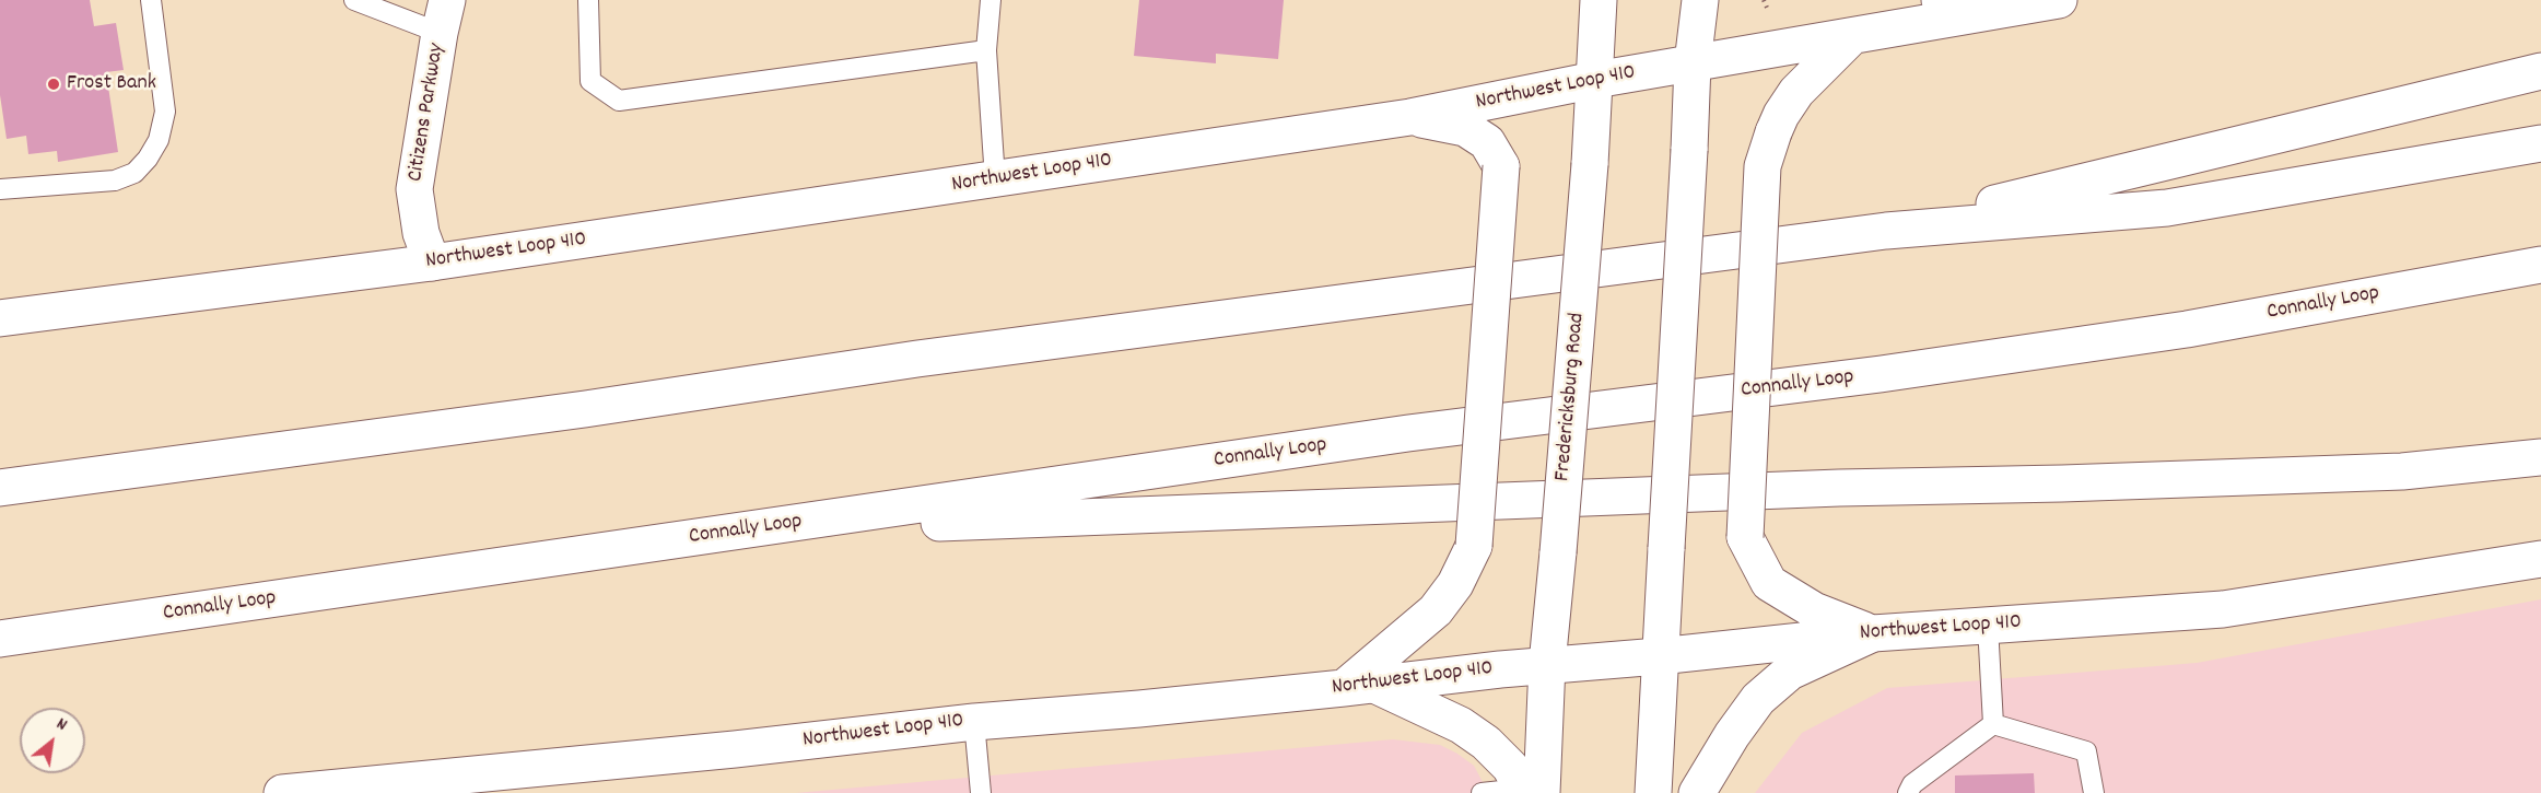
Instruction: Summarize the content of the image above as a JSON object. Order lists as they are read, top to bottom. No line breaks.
{"streets":{"main road":["Northwest Loop 410","Citizens Parkway","Connally Loop","Fredericksburg Road"]},"crossings":[["Northwest Loop 410","Citizens Parkway"],["Northwest Loop 410","Fredericksburg Road"]],"places":["Frost Bank"],"north":"top right"}
